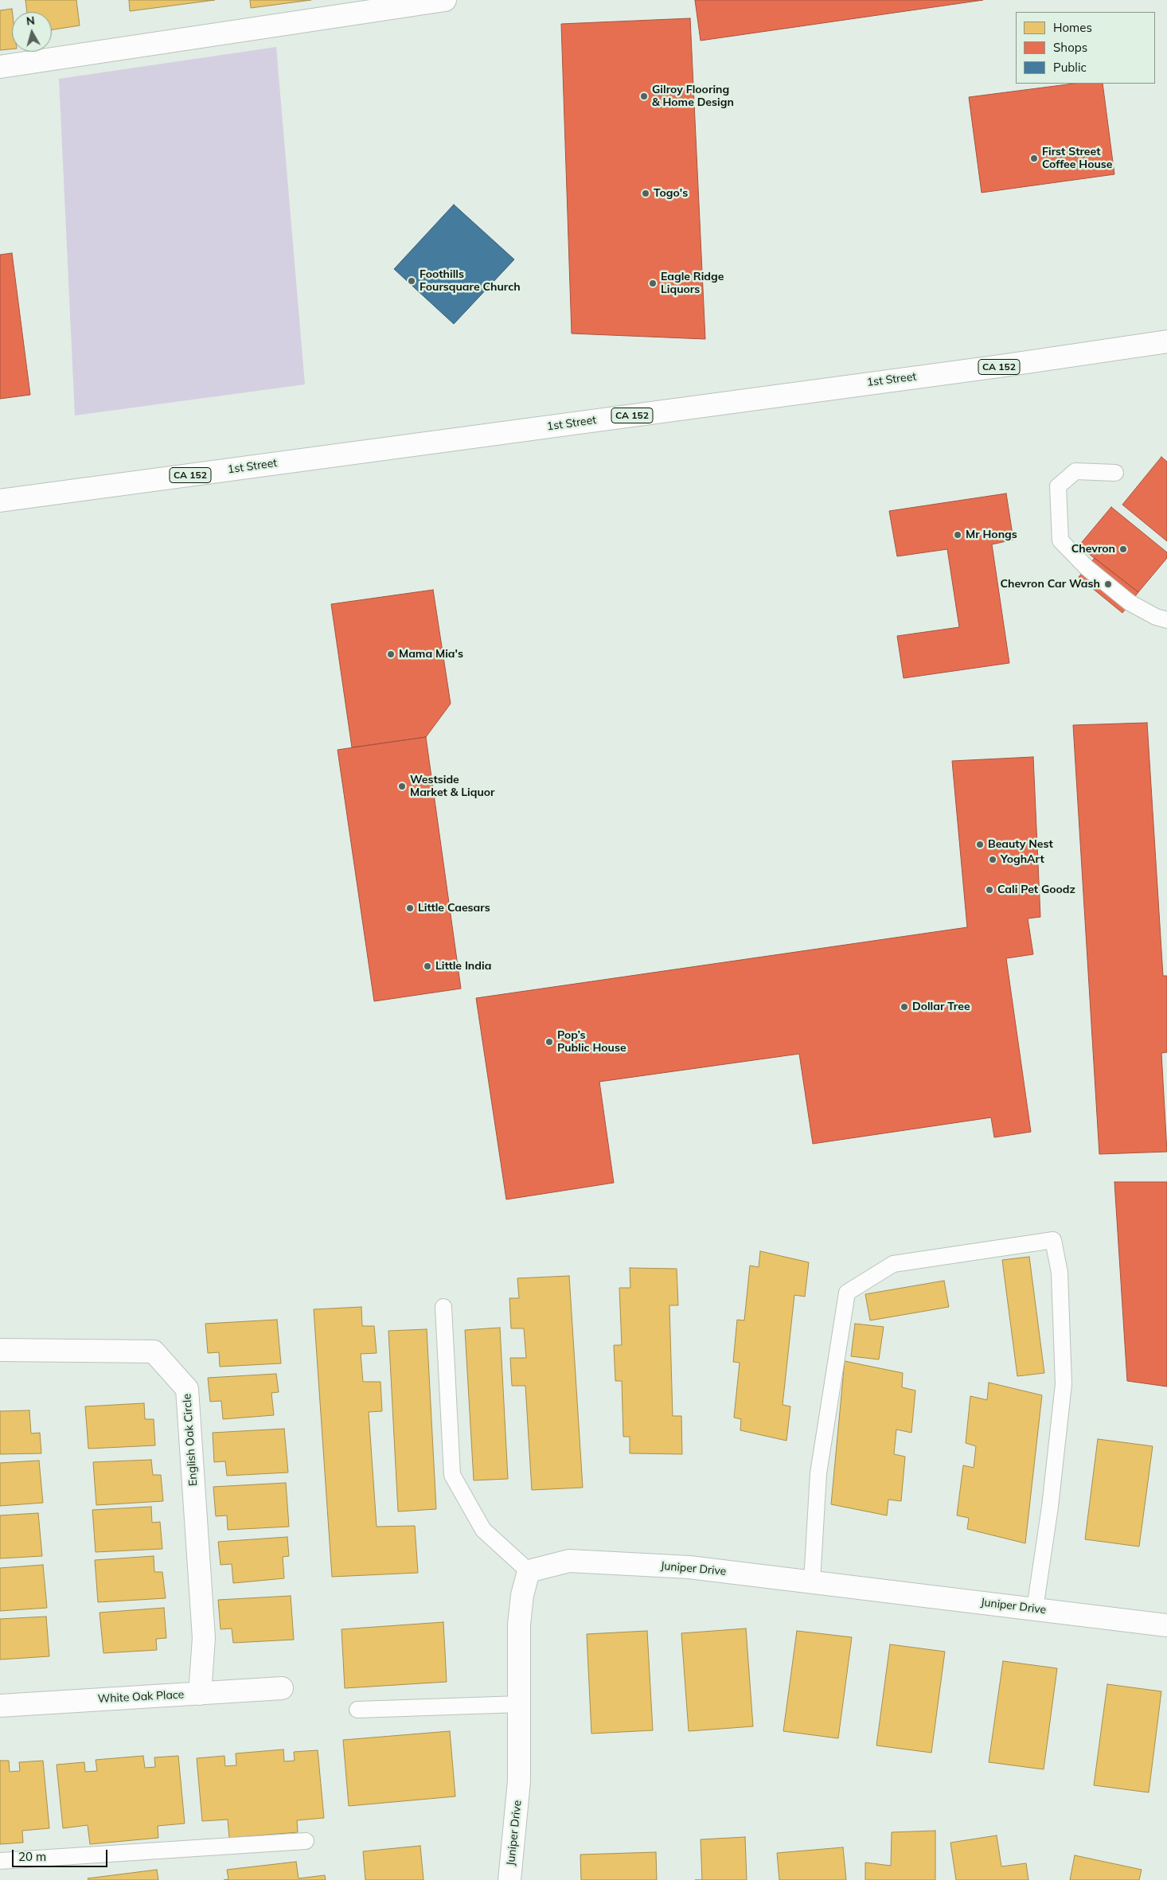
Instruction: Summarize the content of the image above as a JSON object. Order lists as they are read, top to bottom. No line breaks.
{"streets":{"street":["CA 152","1st Street","English Oak Circle","Juniper Drive","White Oak Place"]},"crossings":[["English Oak Circle","White Oak Place"]],"places":["Gilroy Flooring & Home Design","First Street Coffee House","Togo's","Foothills Foursquare Church","Eagle Ridge Liquors","Mr Hongs","Chevron","Chevron Car Wash","Mama Mia's","Westside Market & Liquor","Beauty Nest","YoghArt","Cali Pet Goodz","Little Caesars","Little India","Dollar Tree","Pop’s Public House"],"legend":["Homes","Shops","Public"],"scale_bar":"20 m","north":"top"}
